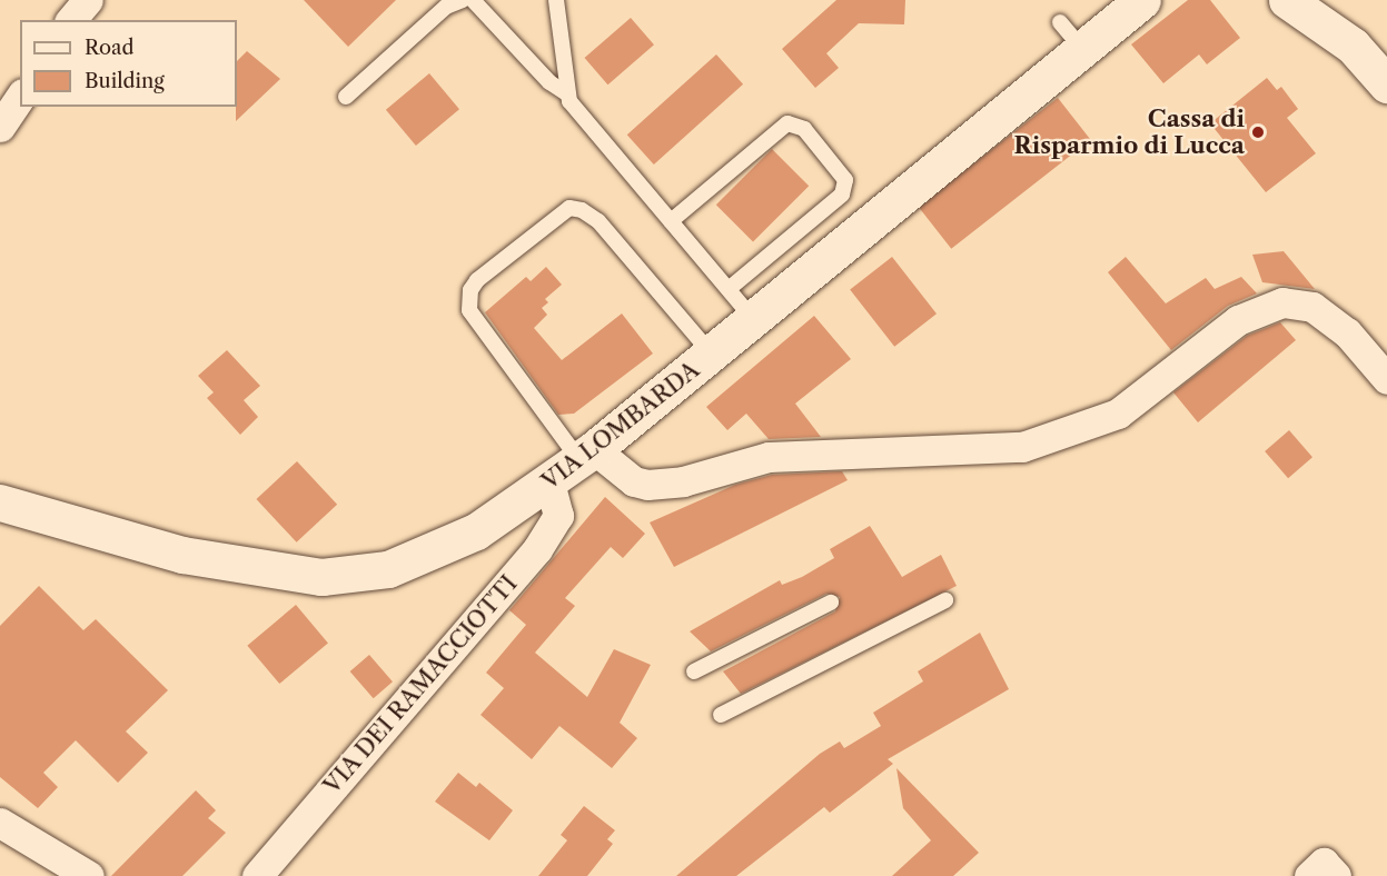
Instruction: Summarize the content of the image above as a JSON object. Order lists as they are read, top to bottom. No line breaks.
{"streets":{"street":["VIA LOMBARDA","VIA DEI RAMACCIOTTI"]},"crossings":[["VIA LOMBARDA","VIA DEI RAMACCIOTTI"]],"places":["Cassa di Risparmio di Lucca"],"legend":["Road","Building"]}
